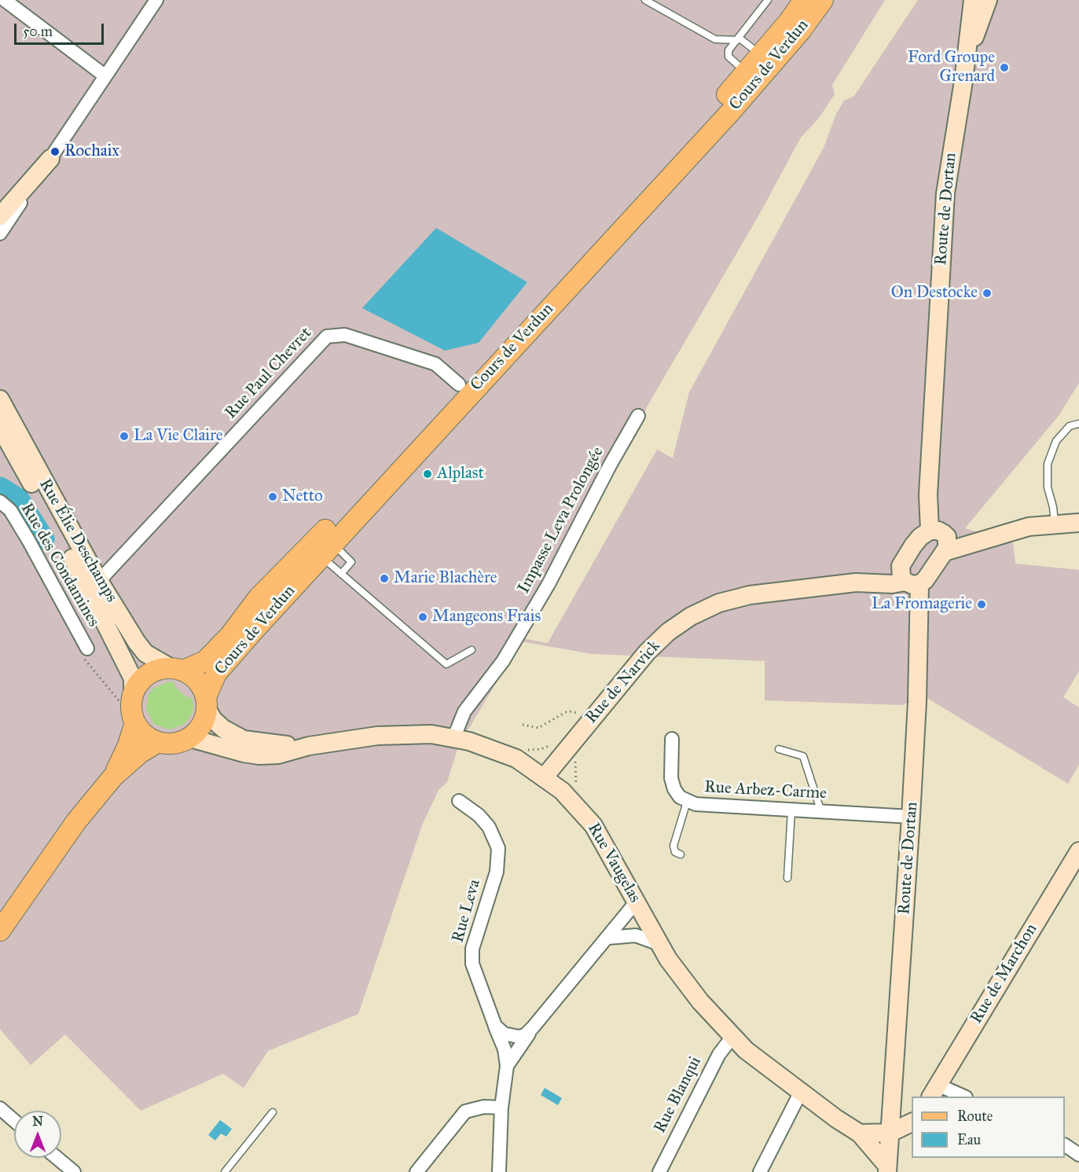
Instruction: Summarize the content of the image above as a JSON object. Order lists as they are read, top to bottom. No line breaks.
{"streets":{"main road":["Cours de Verdun","Route de Dortan","Rue Élie Deschamps","Rue de Narvick","Rue Vaugelas","Rue de Marchon"],"street":["Rue Paul Chevret","Impasse Leva Prolongée","Rue des Condamines","Rue Arbez-Carme","Rue Leva","Rue Blanqui"]},"crossings":[["Cours de Verdun","Rue Paul Chevret"],["Cours de Verdun","Rue Élie Deschamps"],["Cours de Verdun","Rue Vaugelas"],["Route de Dortan","Rue de Narvick"],["Route de Dortan","Rue Arbez-Carme"],["Route de Dortan","Rue Vaugelas"],["Rue Paul Chevret","Rue Élie Deschamps"],["Impasse Leva Prolongée","Rue Vaugelas"],["Rue Élie Deschamps","Rue Vaugelas"],["Rue de Narvick","Rue Vaugelas"],["Rue Vaugelas","Rue Blanqui"]],"places":["Ford Groupe Grenard","Rochaix","On Destocke","La Vie Claire","Alplast","Netto","Marie Blachère","La Fromagerie","Mangeons Frais"],"legend":["Route","Eau"],"scale_bar":"50 m","north":"top"}
